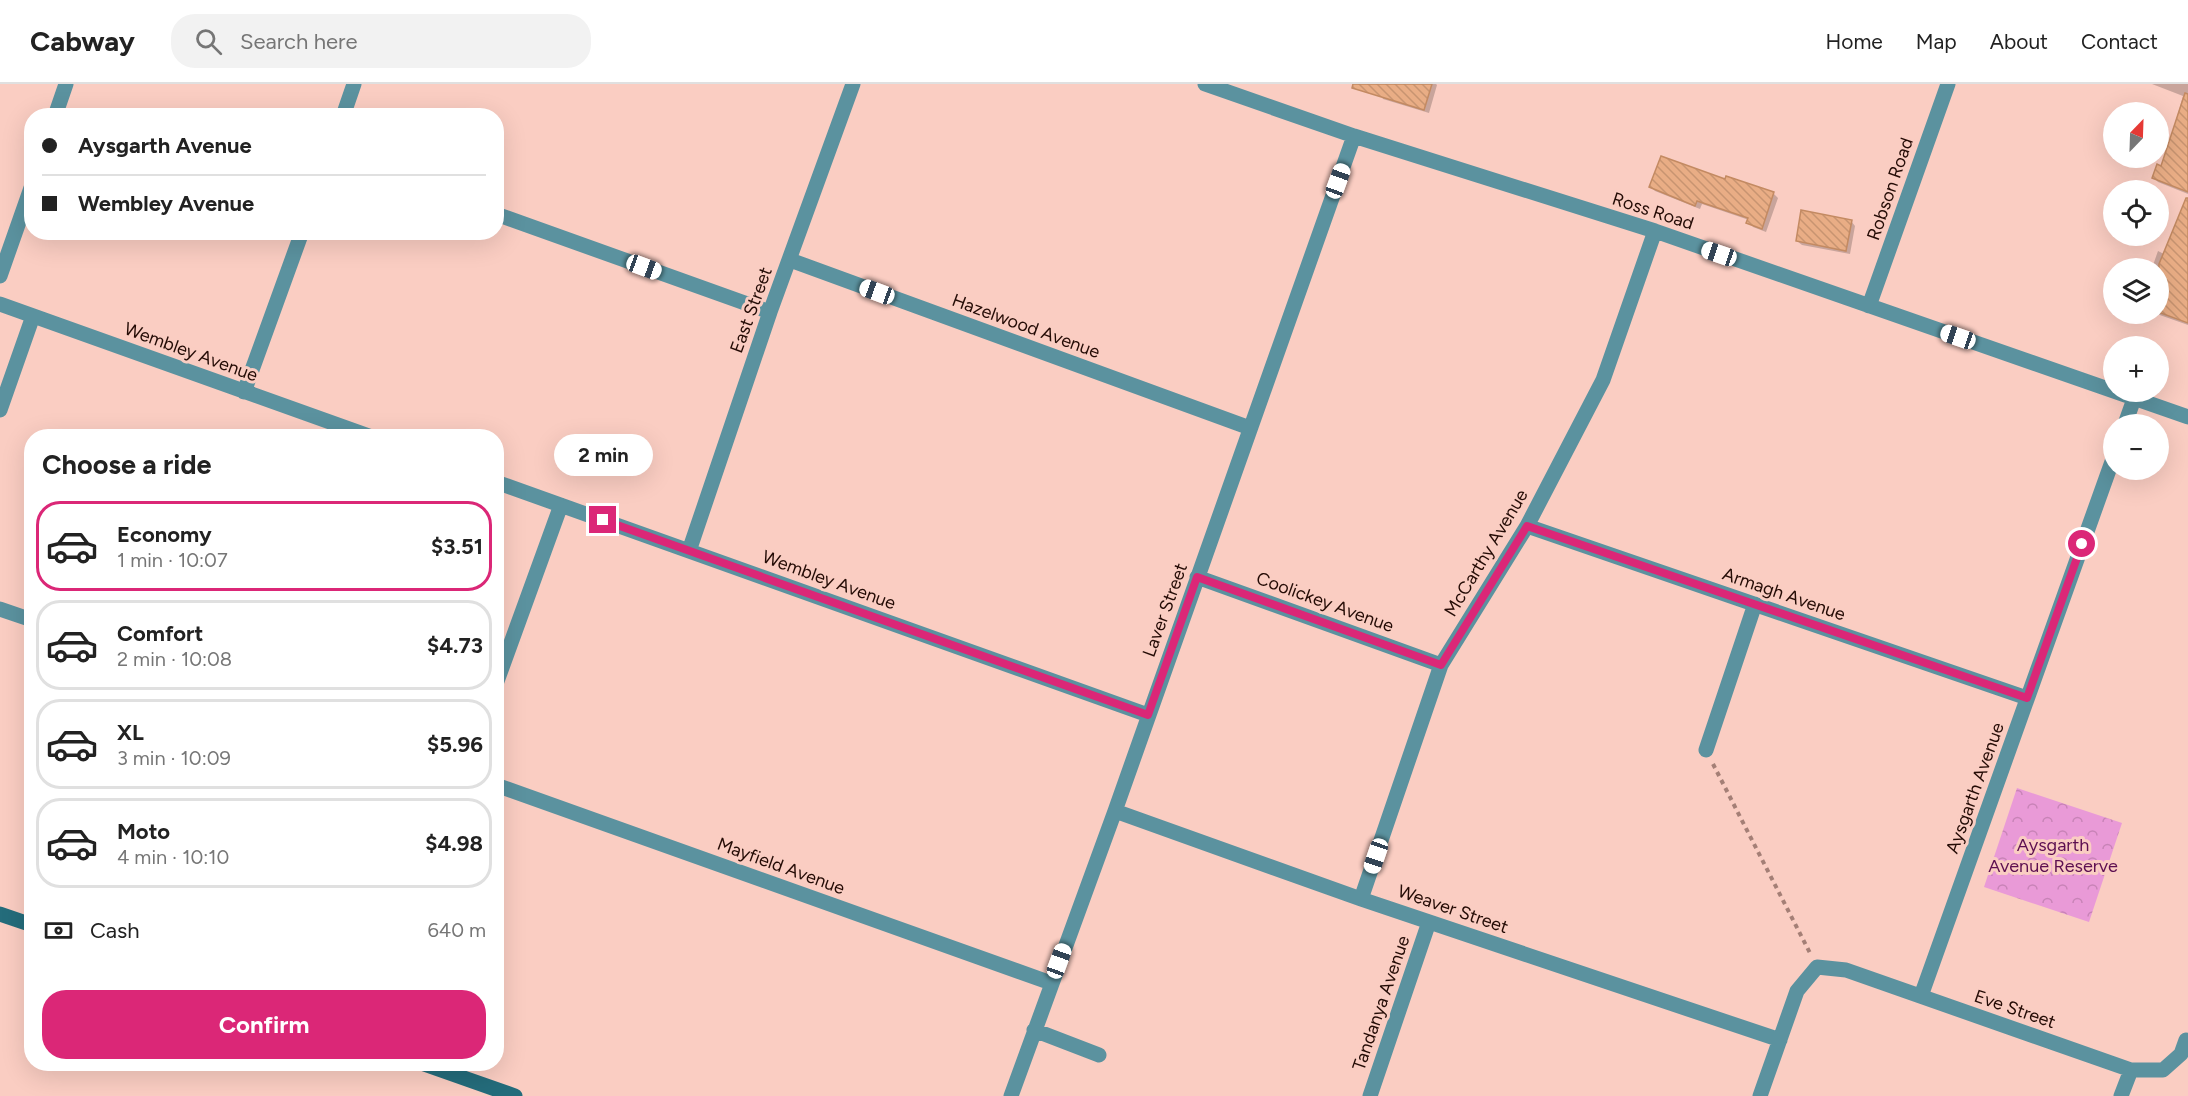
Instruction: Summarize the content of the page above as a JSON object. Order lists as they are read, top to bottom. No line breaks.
{"streets":{"street":["Robson Road","Ross Road","East Street","Hazelwood Avenue","Wembley Avenue","McCarthy Avenue","Armagh Avenue","Coolickey Avenue","Laver Street","Aysgarth Avenue","Mayfield Avenue","Weaver Street","Tandanya Avenue","Eve Street"]},"crossings":[["Robson Road","Ross Road"],["Ross Road","McCarthy Avenue"],["Ross Road","Laver Street"],["East Street","Hazelwood Avenue"],["East Street","Wembley Avenue"],["Hazelwood Avenue","Laver Street"],["Wembley Avenue","Laver Street"],["McCarthy Avenue","Armagh Avenue"],["McCarthy Avenue","Coolickey Avenue"],["McCarthy Avenue","Weaver Street"],["Armagh Avenue","Aysgarth Avenue"],["Coolickey Avenue","Laver Street"],["Laver Street","Mayfield Avenue"],["Laver Street","Weaver Street"],["Aysgarth Avenue","Eve Street"],["Weaver Street","Tandanya Avenue"]],"parks":["Aysgarth Avenue Reserve"],"north":"top right","page":{"header":"Cabway","search":"Search here","nav":["Home","Map","About","Contact"],"map_buttons":["+","−"],"banner":["Aysgarth Avenue","Wembley Avenue"],"heading":"Choose a ride","bubble":"2 min","list":[{"name":"Economy","note":"1 min · 10:07","value":"$3.51"},{"name":"Comfort","note":"2 min · 10:08","value":"$4.73"},{"name":"XL","note":"3 min · 10:09","value":"$5.96"},{"name":"Moto","note":"4 min · 10:10","value":"$4.98"}],"pay":["Cash","640 m"],"buttons":"Confirm"}}
